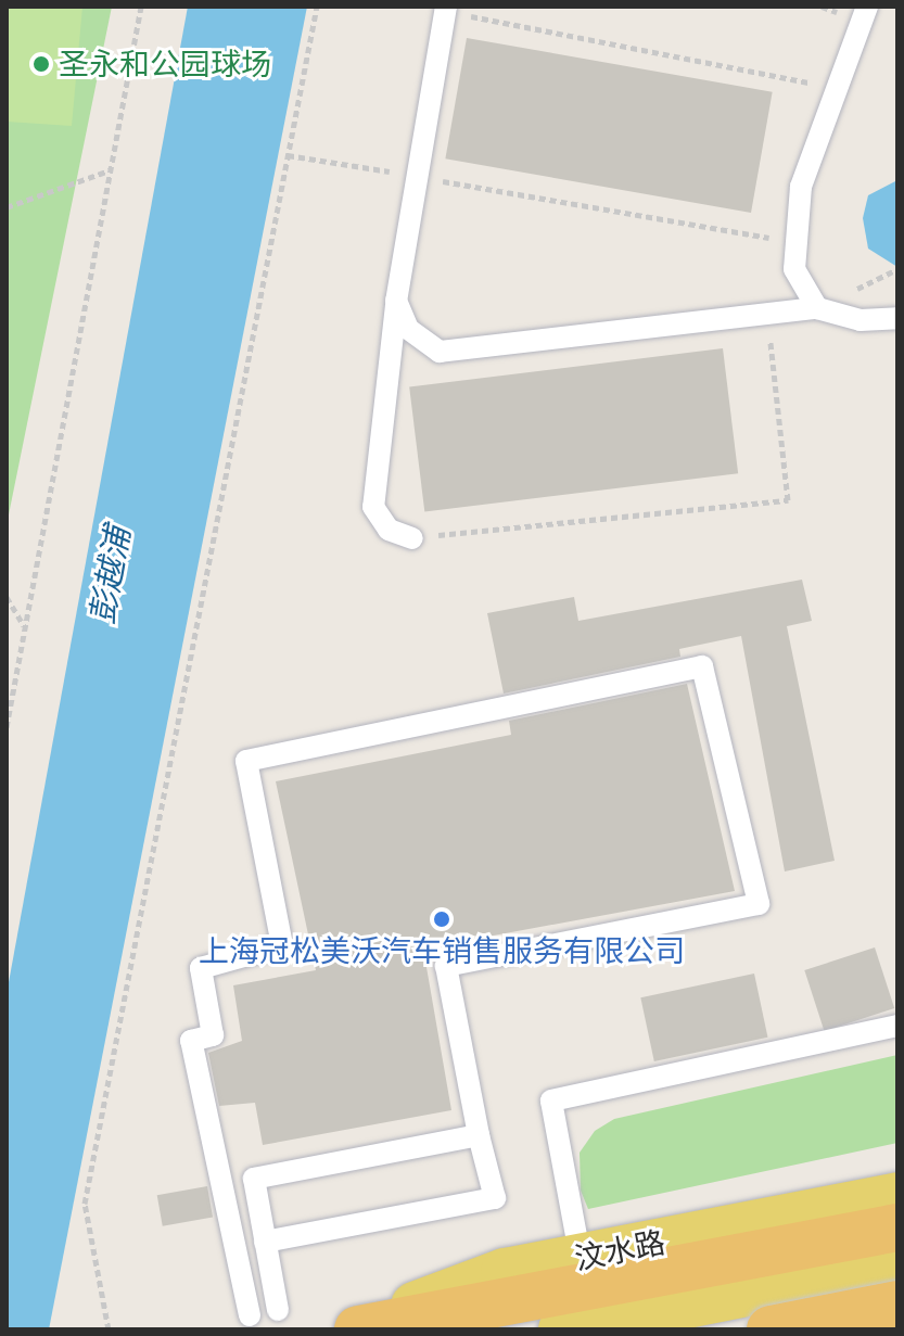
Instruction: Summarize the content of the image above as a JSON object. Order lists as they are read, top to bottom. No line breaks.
{"streets":{"main road":["汶水路"]},"water":["彭越浦"],"places":["圣永和公园球场","上海冠松美沃汽车销售服务有限公司"]}
